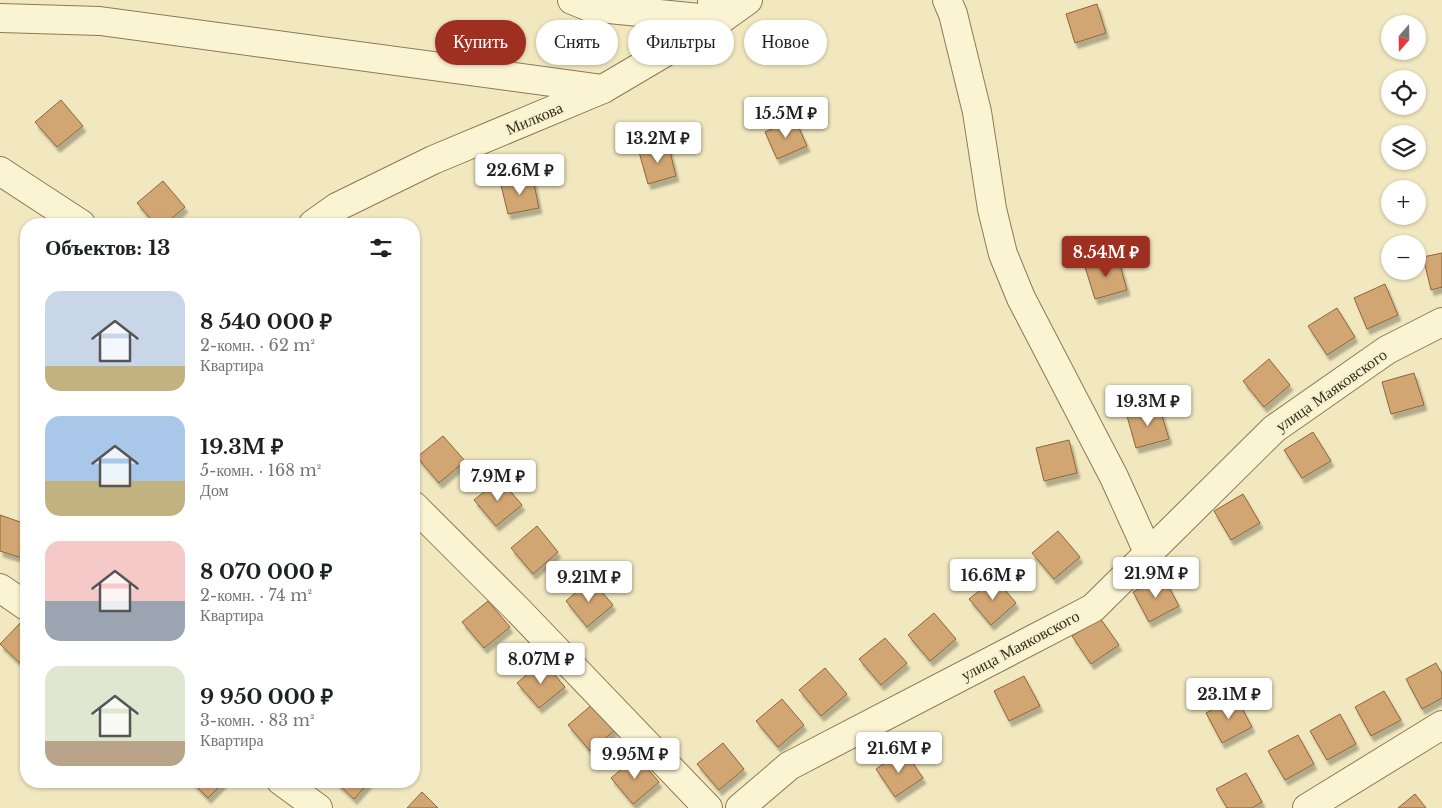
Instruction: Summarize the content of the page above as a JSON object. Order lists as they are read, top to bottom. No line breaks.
{"streets":{"lane":["Милкова","улица Маяковского"]},"north":"bottom","page":{"map_buttons":["+","−"],"chip":["Купить","Снять","Фильтры","Новое"],"price":["15.5M ₽","13.2M ₽","22.6M ₽","8.54M ₽","19.3M ₽","7.9M ₽","21.9M ₽","16.6M ₽","9.21M ₽","8.07M ₽","23.1M ₽","21.6M ₽","9.95M ₽"],"heading":"Объектов: 13","list":[{"name":"8 540 000 ₽","note":"2-комн. · 62 m² · Квартира"},{"name":"19.3M ₽","note":"5-комн. · 168 m² · Дом"},{"name":"8 070 000 ₽","note":"2-комн. · 74 m² · Квартира"},{"name":"9 950 000 ₽","note":"3-комн. · 83 m² · Квартира"}]}}
